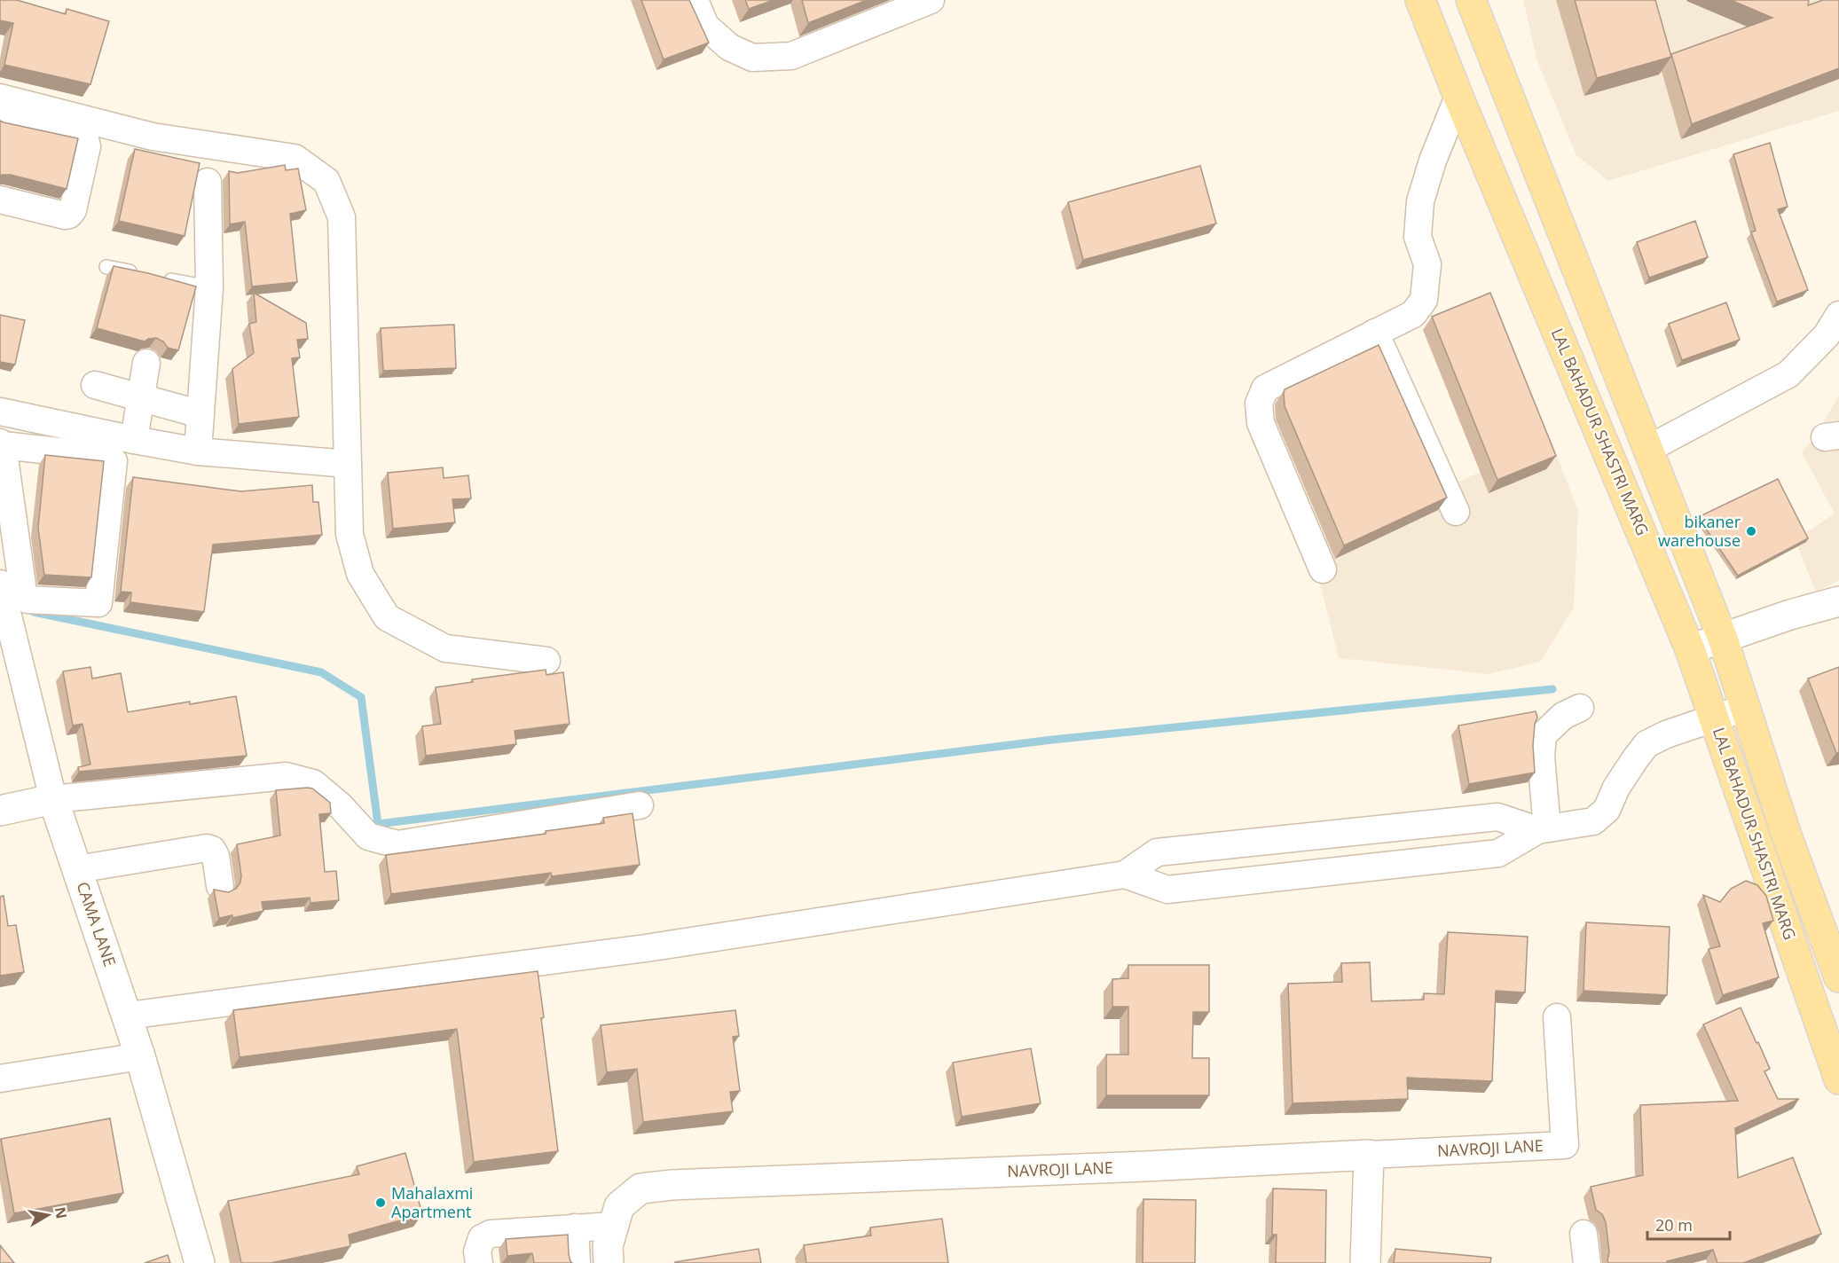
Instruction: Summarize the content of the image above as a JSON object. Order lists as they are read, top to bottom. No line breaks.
{"streets":{"main road":["LAL BAHADUR SHASTRI MARG"],"street":["CAMA LANE","NAVROJI LANE"]},"places":["bikaner warehouse","Mahalaxmi Apartment"],"scale_bar":"20 m","north":"right"}
